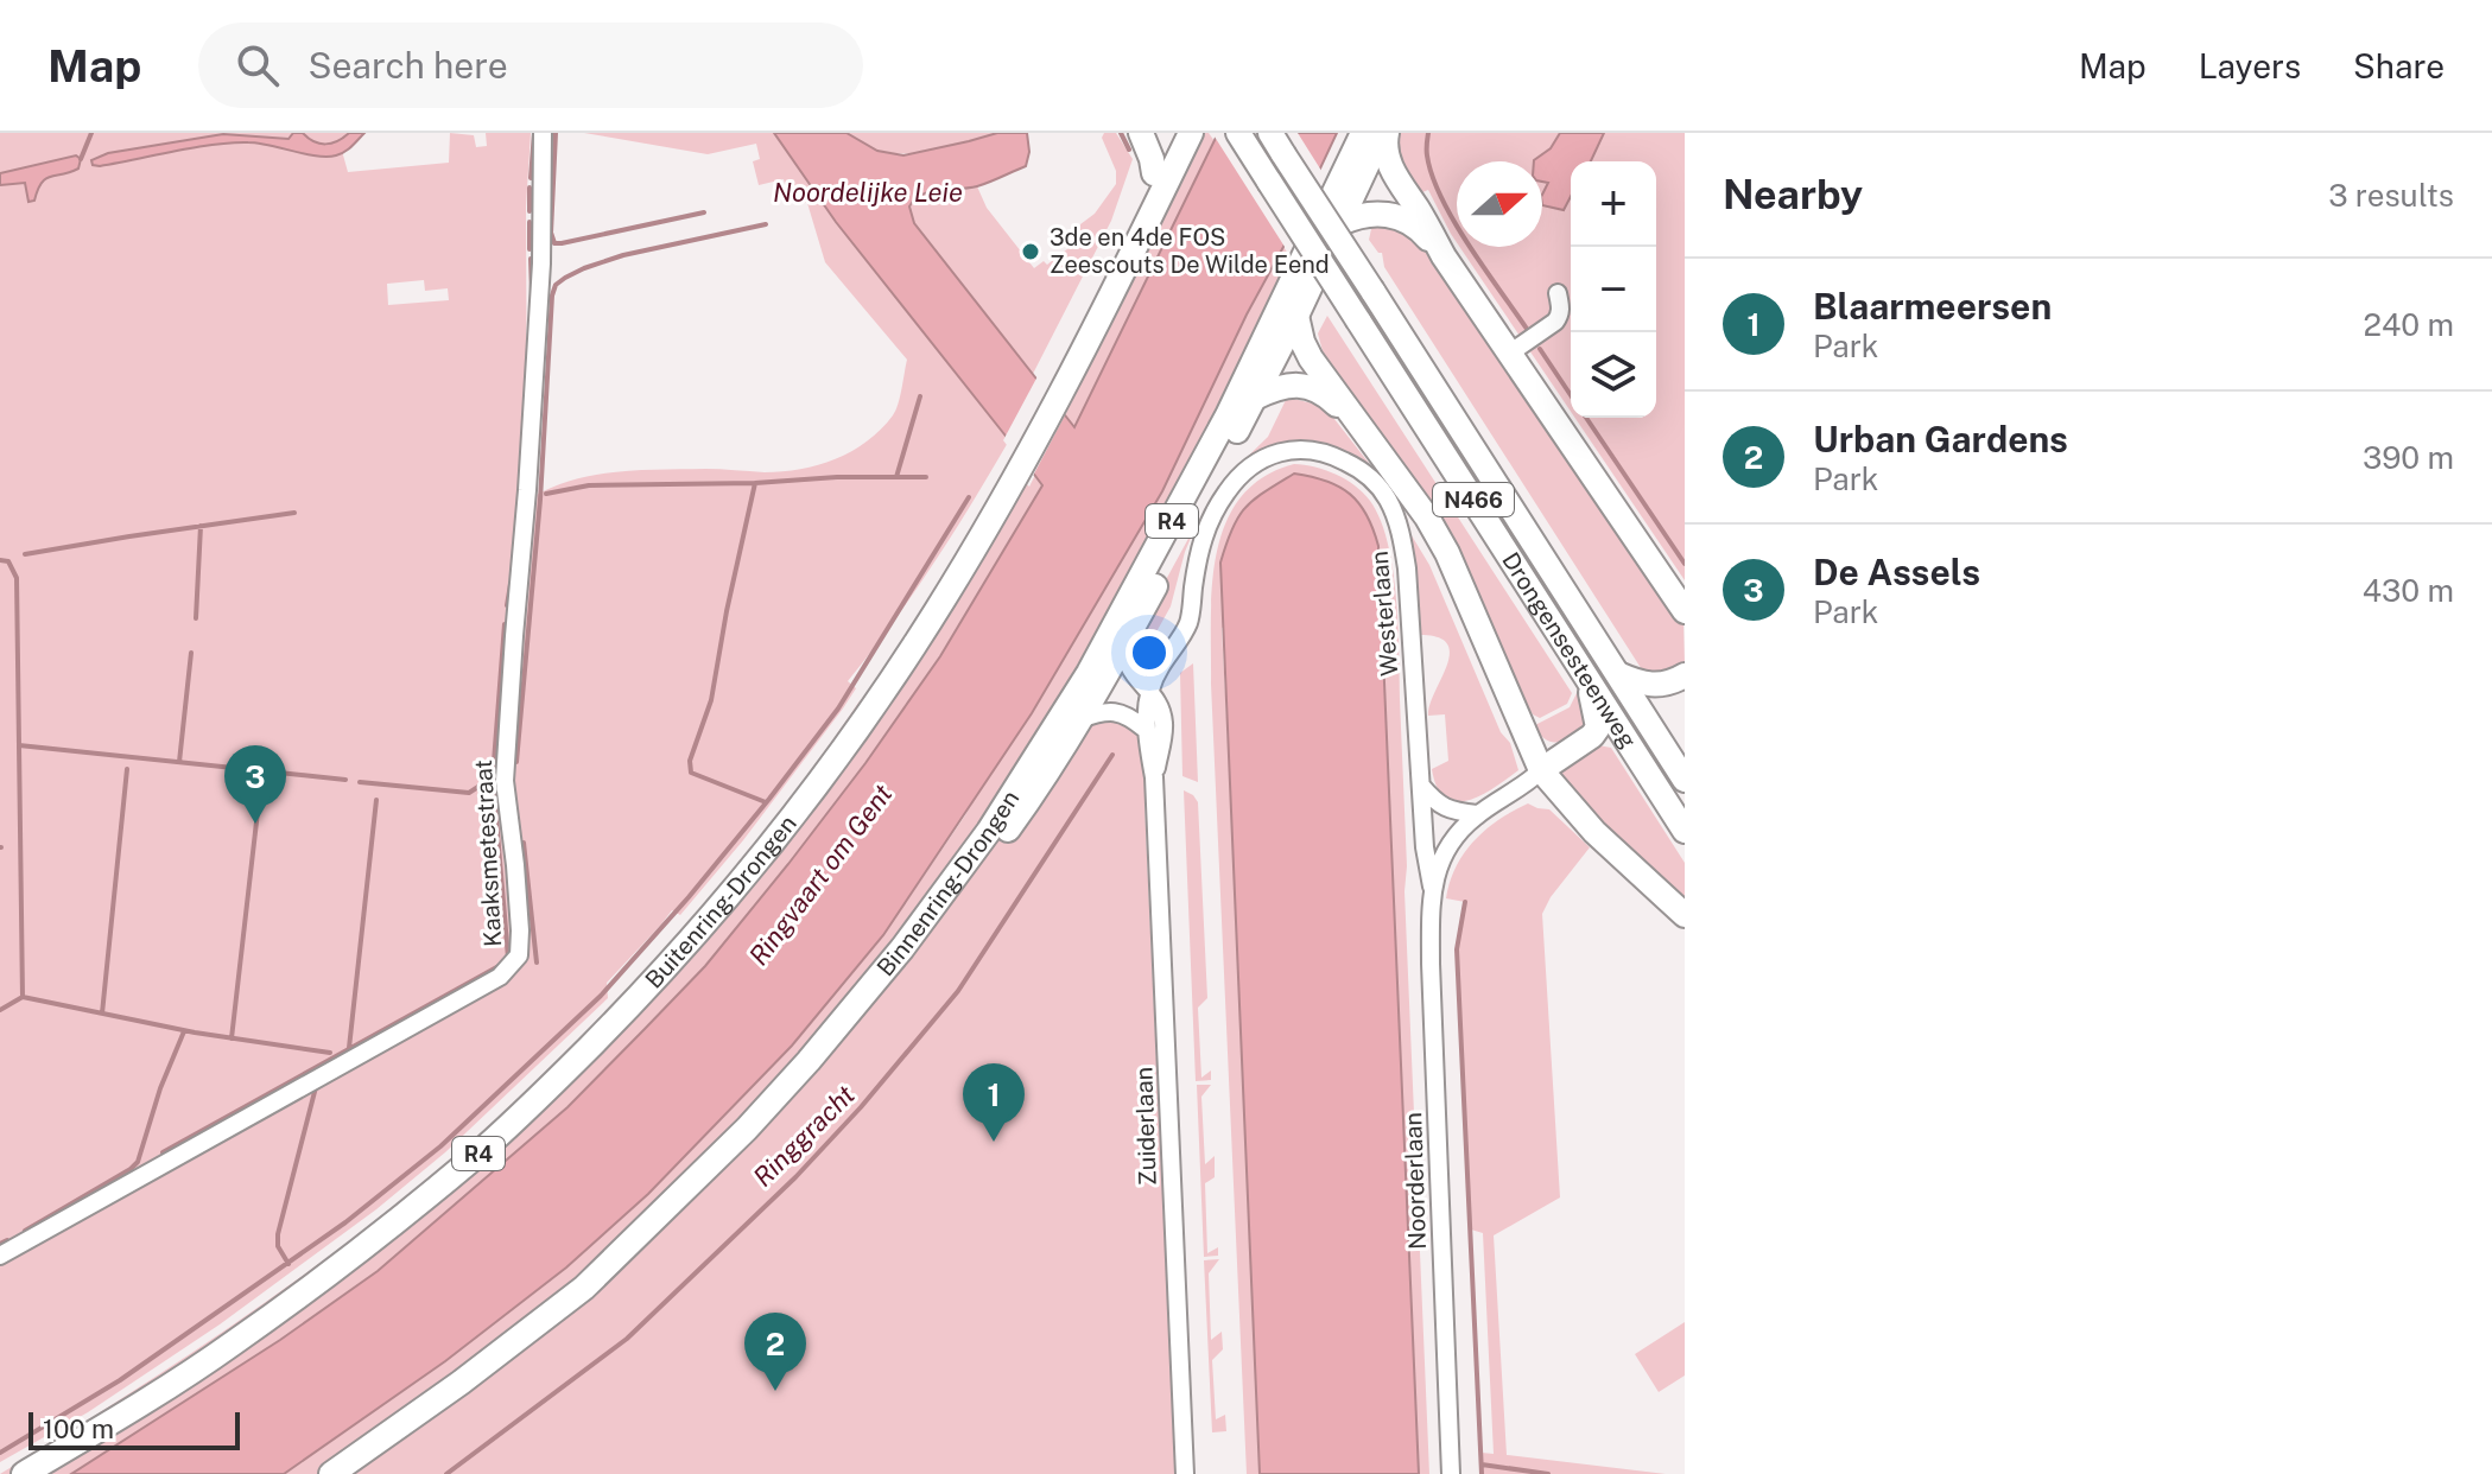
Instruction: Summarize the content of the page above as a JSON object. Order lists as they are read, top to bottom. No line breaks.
{"streets":{"highway":["N466","R4","Drongensesteenweg","Binnenring-Drongen","Buitenring-Drongen"],"street":["Westerlaan","Kaaksmetestraat","Zuiderlaan","Noorderlaan"]},"crossings":[["Westerlaan","Zuiderlaan"],["Westerlaan","Noorderlaan"]],"water":["Noordelijke Leie","Ringvaart om Gent","Ringgracht"],"places":["3de en 4de FOS Zeescouts De Wilde Eend"],"scale_bar":"100 m","north":"right","page":{"header":"Map","search":"Search here","nav":["Map","Layers","Share"],"heading":["Nearby","3 results"],"map_buttons":["+","−"],"list":[{"mark":"1","name":"Blaarmeersen","note":"Park","value":"240 m"},{"mark":"2","name":"Urban Gardens","note":"Park","value":"390 m"},{"mark":"3","name":"De Assels","note":"Park","value":"430 m"}],"pins":["3","1","2"],"scale":"100 m"}}
